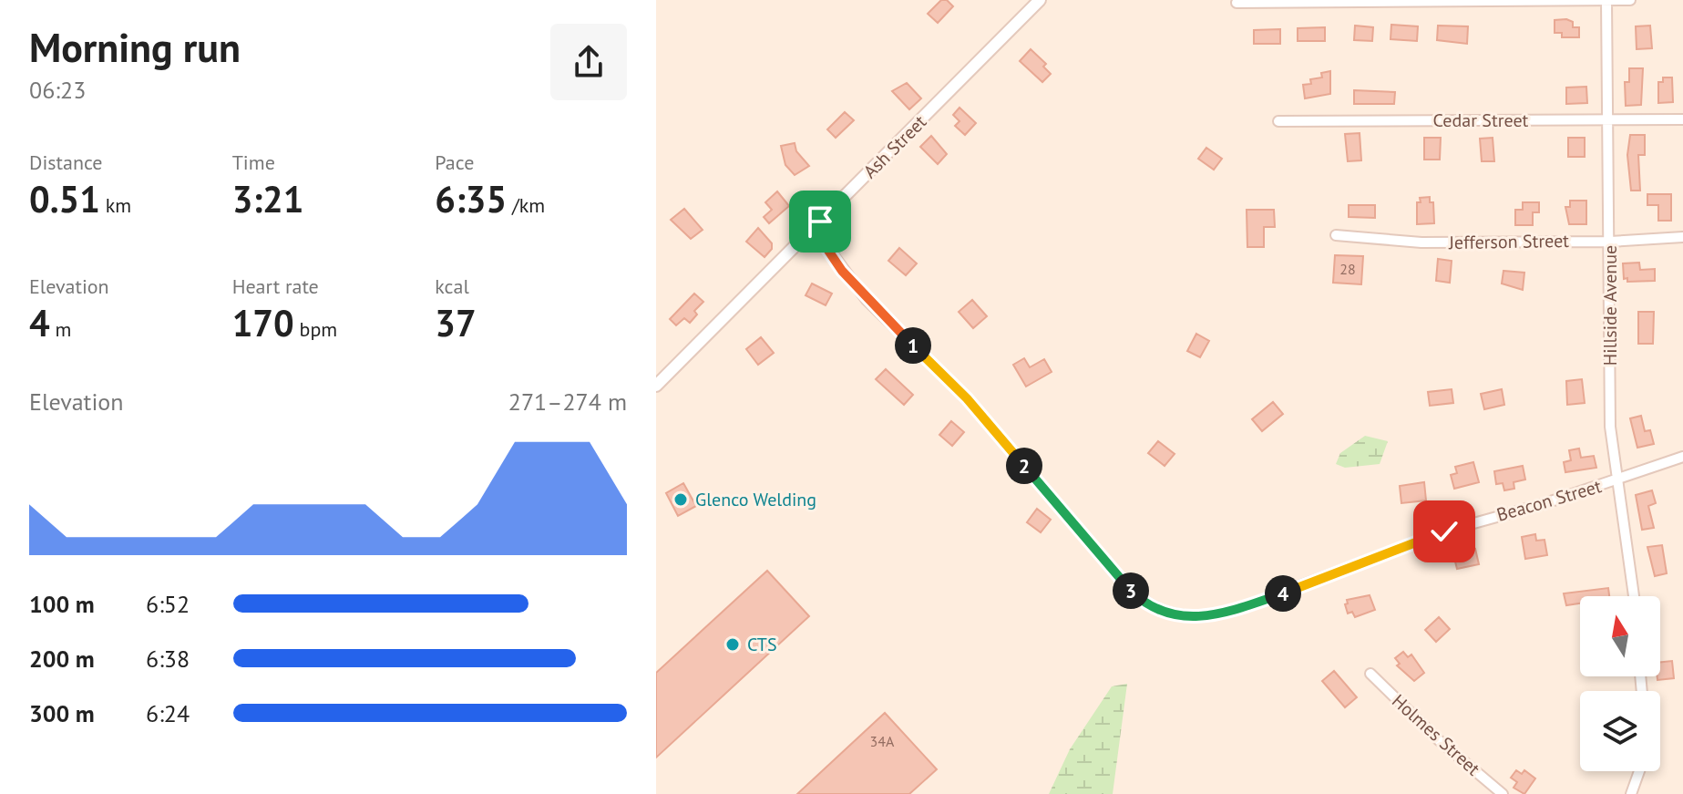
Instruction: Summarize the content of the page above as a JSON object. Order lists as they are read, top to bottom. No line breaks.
{"streets":{"street":["Cedar Street","Ash Street","Jefferson Street","Hillside Avenue","Beacon Street","Holmes Street"]},"crossings":[["Cedar Street","Hillside Avenue"],["Ash Street","Beacon Street"],["Jefferson Street","Hillside Avenue"],["Hillside Avenue","Beacon Street"]],"places":["Glenco Welding","CTS"],"house_numbers":["28","34A"],"north":"top","page":{"heading":["Morning run","06:23"],"stats":[["Distance","0.51 km"],["Time","3:21"],["Pace","6:35 /km"],["Elevation","4 m"],["Heart rate","170 bpm"],["kcal","37"]],"pins":["1","2","3","4"],"chart":["Elevation","271–274 m"],"list":[{"name":"100 m","note":"6:52"},{"name":"200 m","note":"6:38"},{"name":"300 m","note":"6:24"}]}}
